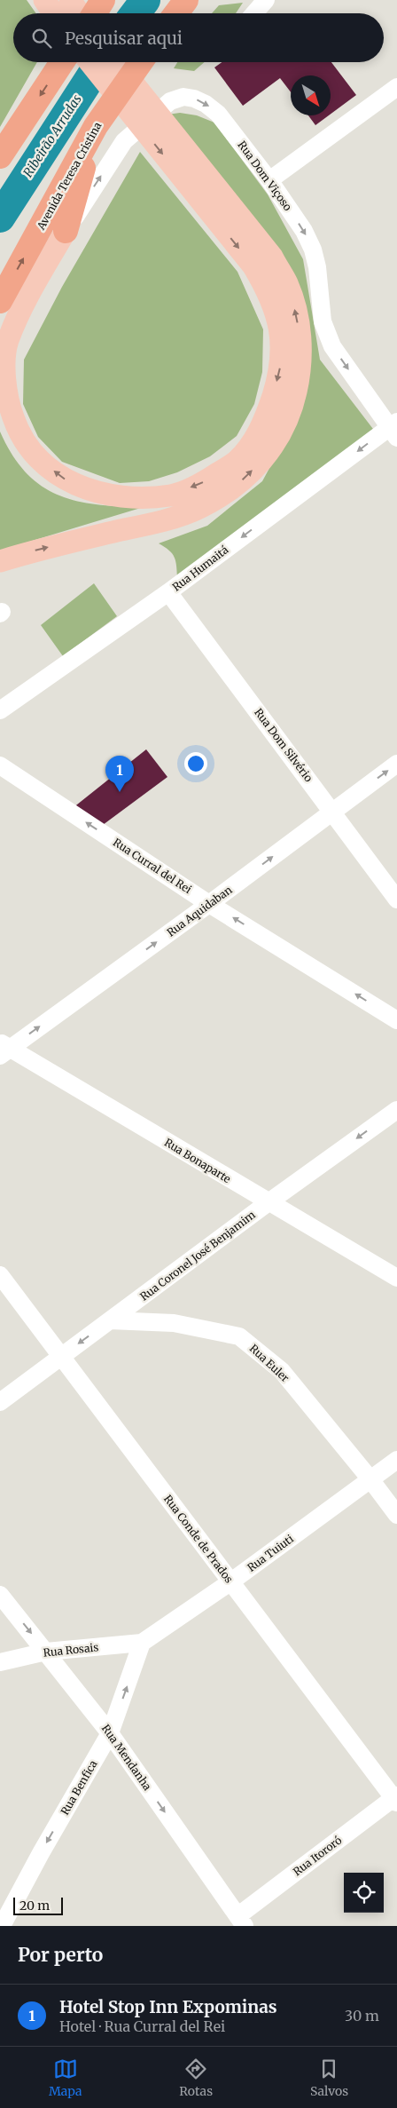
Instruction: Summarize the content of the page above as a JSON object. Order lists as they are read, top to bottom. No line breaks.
{"streets":{"highway":["Avenida Teresa Cristina"],"street":["Rua Dom Viçoso","Rua Humaitá","Rua Dom Silvério","Rua Curral del Rei","Rua Aquidaban","Rua Bonaparte","Rua Coronel José Benjamim","Rua Euler","Rua Conde de Prados","Rua Tuiuti","Rua Rosais","Rua Mendanha","Rua Benfica","Rua Itororó"]},"crossings":[["Rua Dom Viçoso","Rua Humaitá"],["Rua Humaitá","Rua Dom Silvério"],["Rua Dom Silvério","Rua Aquidaban"],["Rua Curral del Rei","Rua Aquidaban"],["Rua Aquidaban","Rua Bonaparte"],["Rua Bonaparte","Rua Coronel José Benjamim"],["Rua Coronel José Benjamim","Rua Euler"],["Rua Coronel José Benjamim","Rua Conde de Prados"],["Rua Euler","Rua Tuiuti"],["Rua Conde de Prados","Rua Tuiuti"],["Rua Conde de Prados","Rua Itororó"],["Rua Tuiuti","Rua Rosais"],["Rua Tuiuti","Rua Benfica"],["Rua Rosais","Rua Mendanha"],["Rua Rosais","Rua Benfica"],["Rua Mendanha","Rua Benfica"],["Rua Mendanha","Rua Itororó"]],"one_way":["Rua Humaitá","Rua Curral del Rei","Rua Aquidaban","Rua Coronel José Benjamim","Rua Mendanha"],"water":["Ribeirão Arrudas"],"scale_bar":"20 m","north":"bottom right","page":{"search":"Pesquisar aqui","pins":"1","scale":"20 m","heading":"Por perto","list":[{"mark":"1","name":"Hotel Stop Inn Expominas","note":"Hotel · Rua Curral del Rei","value":"30 m"}],"nav":["Mapa","Rotas","Salvos"]}}
